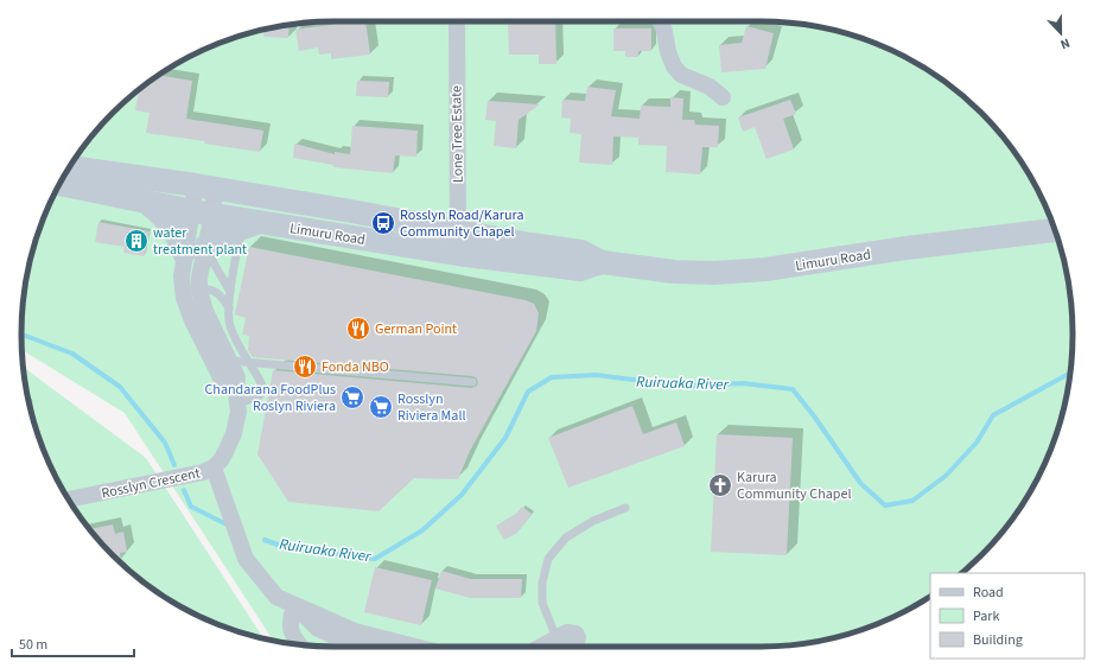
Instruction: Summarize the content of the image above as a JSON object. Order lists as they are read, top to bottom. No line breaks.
{"streets":{"main road":["Limuru Road"],"street":["Lone Tree Estate","Rosslyn Crescent"]},"crossings":[["Lone Tree Estate","Limuru Road"]],"water":["Ruiruaka River"],"places":{"bus stop":["Rosslyn Road/Karura Community Chapel"],"building":["water treatment plant"],"restaurant":["German Point","Fonda NBO"],"supermarket":["Chandarana FoodPlus Roslyn Riviera","Rosslyn Riviera Mall"],"church":["Karura Community Chapel"]},"legend":["Road","Park","Building"],"scale_bar":"50 m","north":"bottom"}
